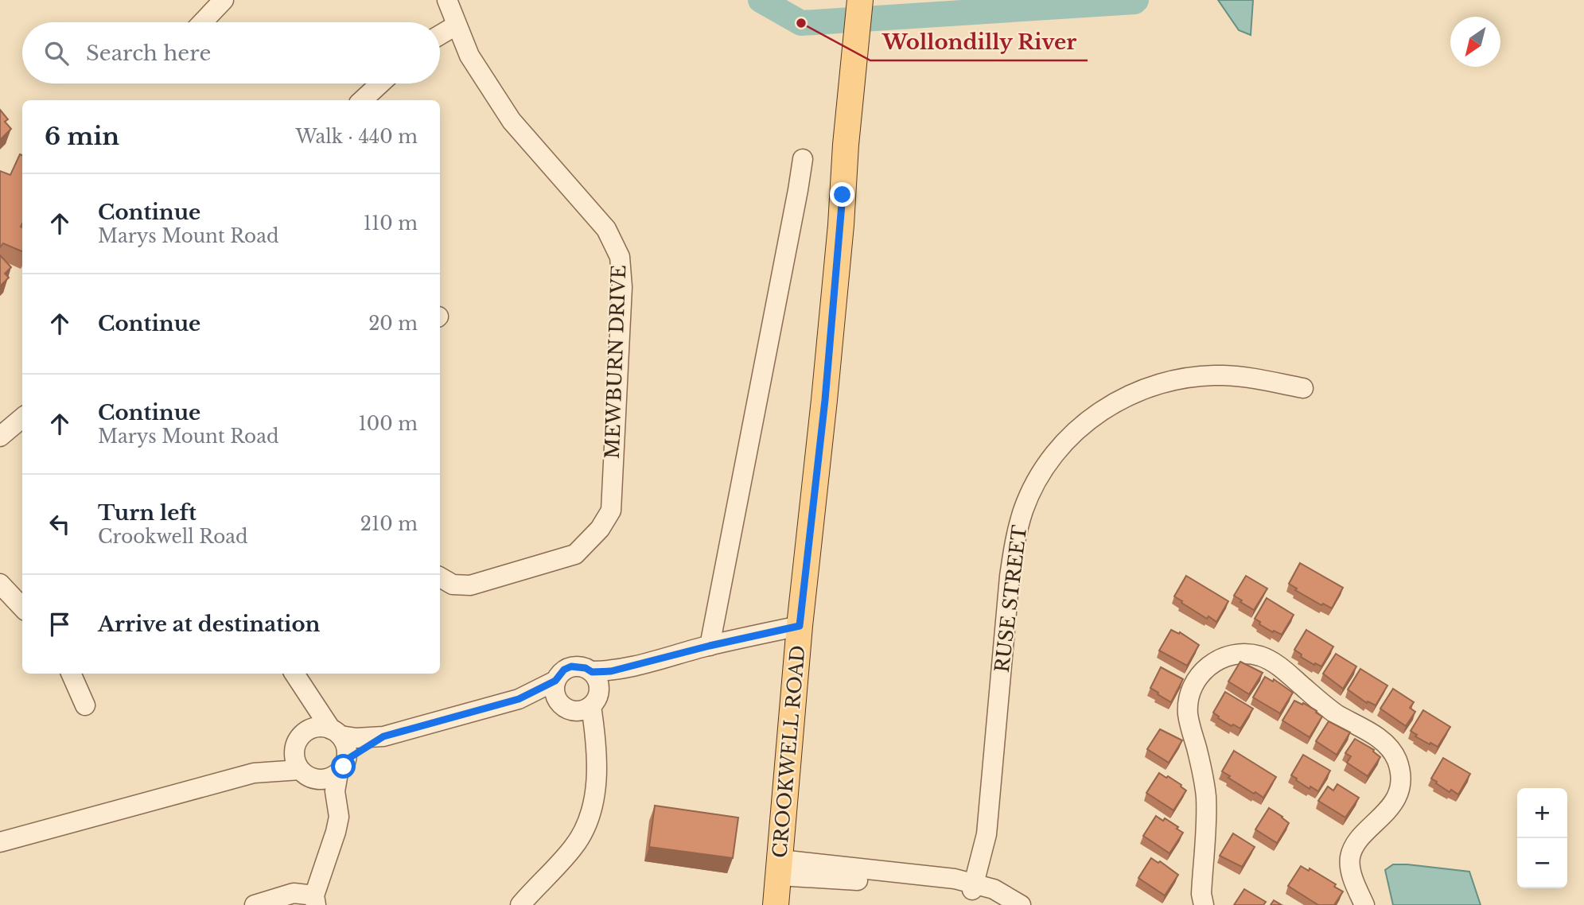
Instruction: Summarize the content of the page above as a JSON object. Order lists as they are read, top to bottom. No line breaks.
{"streets":{"main road":["CROOKWELL ROAD"],"street":["MEWBURN DRIVE","RUSE STREET"]},"places":["Wollondilly River"],"north":"bottom left","page":{"search":"Search here","heading":["6 min","Walk · 440 m"],"list":[["Continue","Marys Mount Road","110 m"],["Continue","20 m"],["Continue","Marys Mount Road","100 m"],["Turn left","Crookwell Road","210 m"],"Arrive at destination"],"map_buttons":["+","−"]}}
